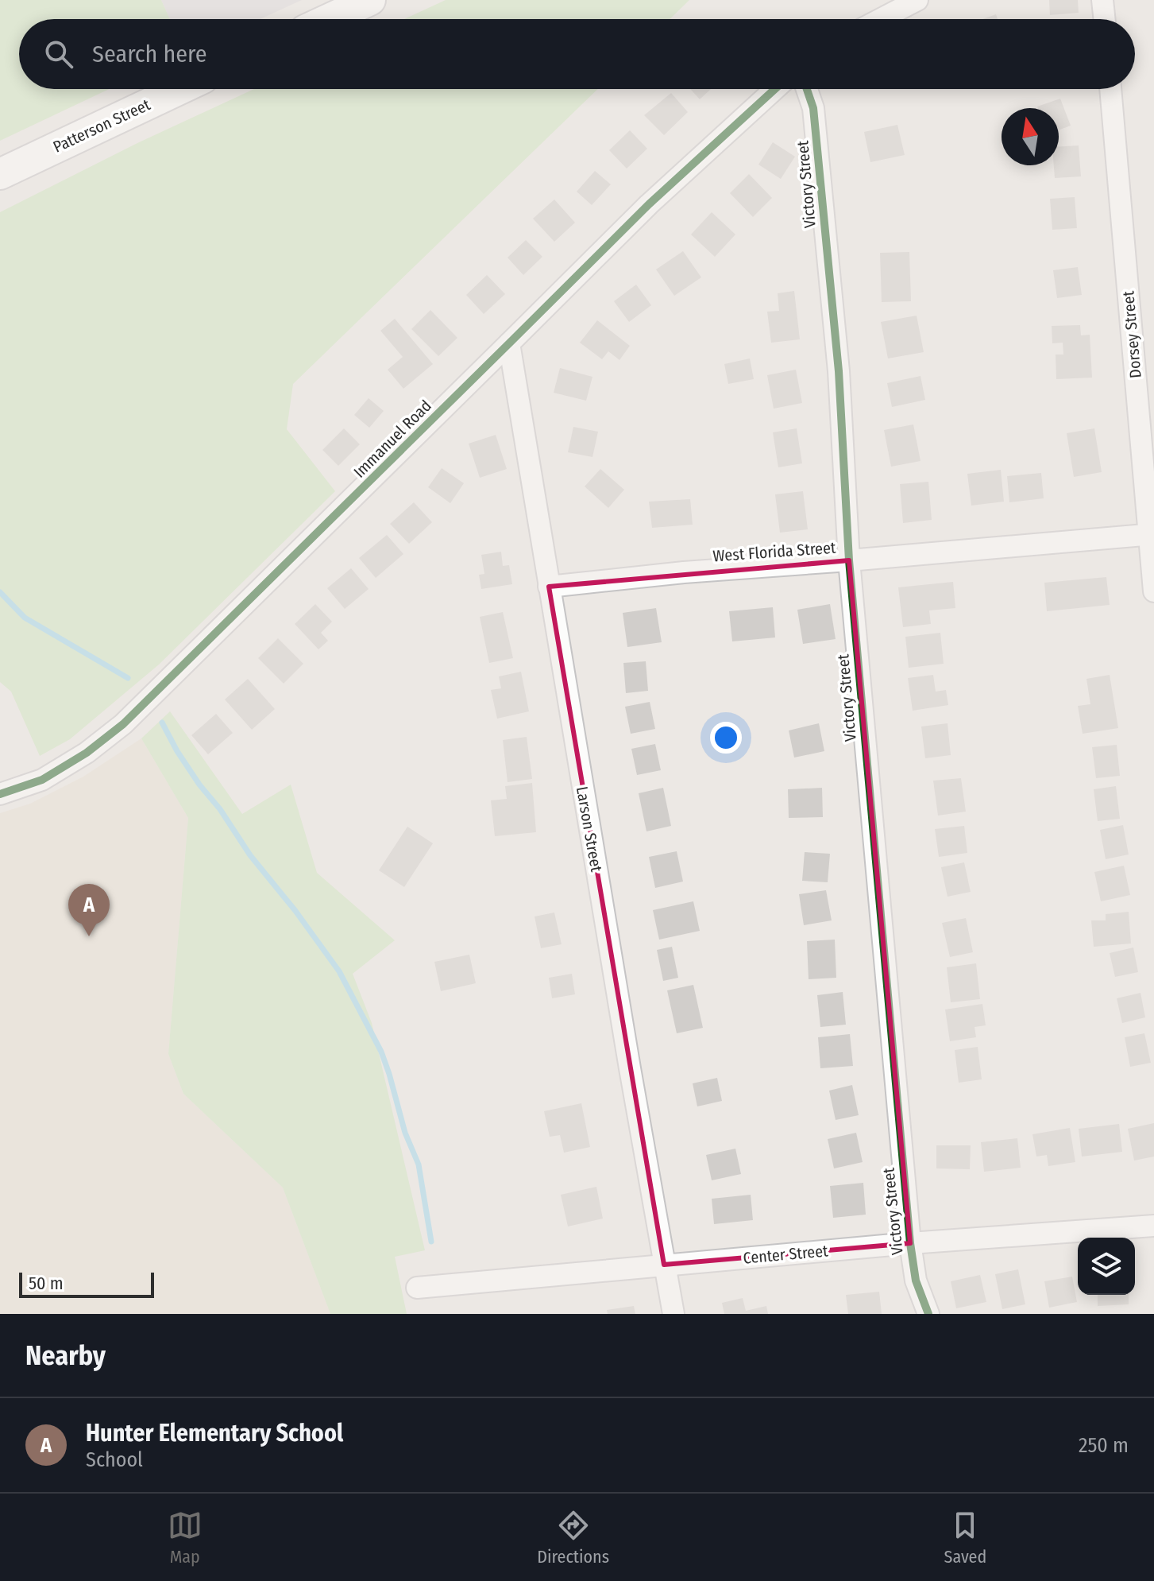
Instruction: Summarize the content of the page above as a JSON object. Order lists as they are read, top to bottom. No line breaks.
{"streets":{"main road":["Patterson Street"],"street":["Victory Street","Dorsey Street","Immanuel Road","West Florida Street","Larson Street","Center Street"]},"crossings":[["Victory Street","West Florida Street"],["Victory Street","Center Street"],["Dorsey Street","West Florida Street"],["Immanuel Road","Larson Street"],["West Florida Street","Larson Street"],["Larson Street","Center Street"]],"scale_bar":"50 m","north":"top","page":{"search":"Search here","pins":"A","scale":"50 m","heading":"Nearby","list":[{"mark":"A","name":"Hunter Elementary School","note":"School","value":"250 m"}],"nav":["Map","Directions","Saved"]}}
